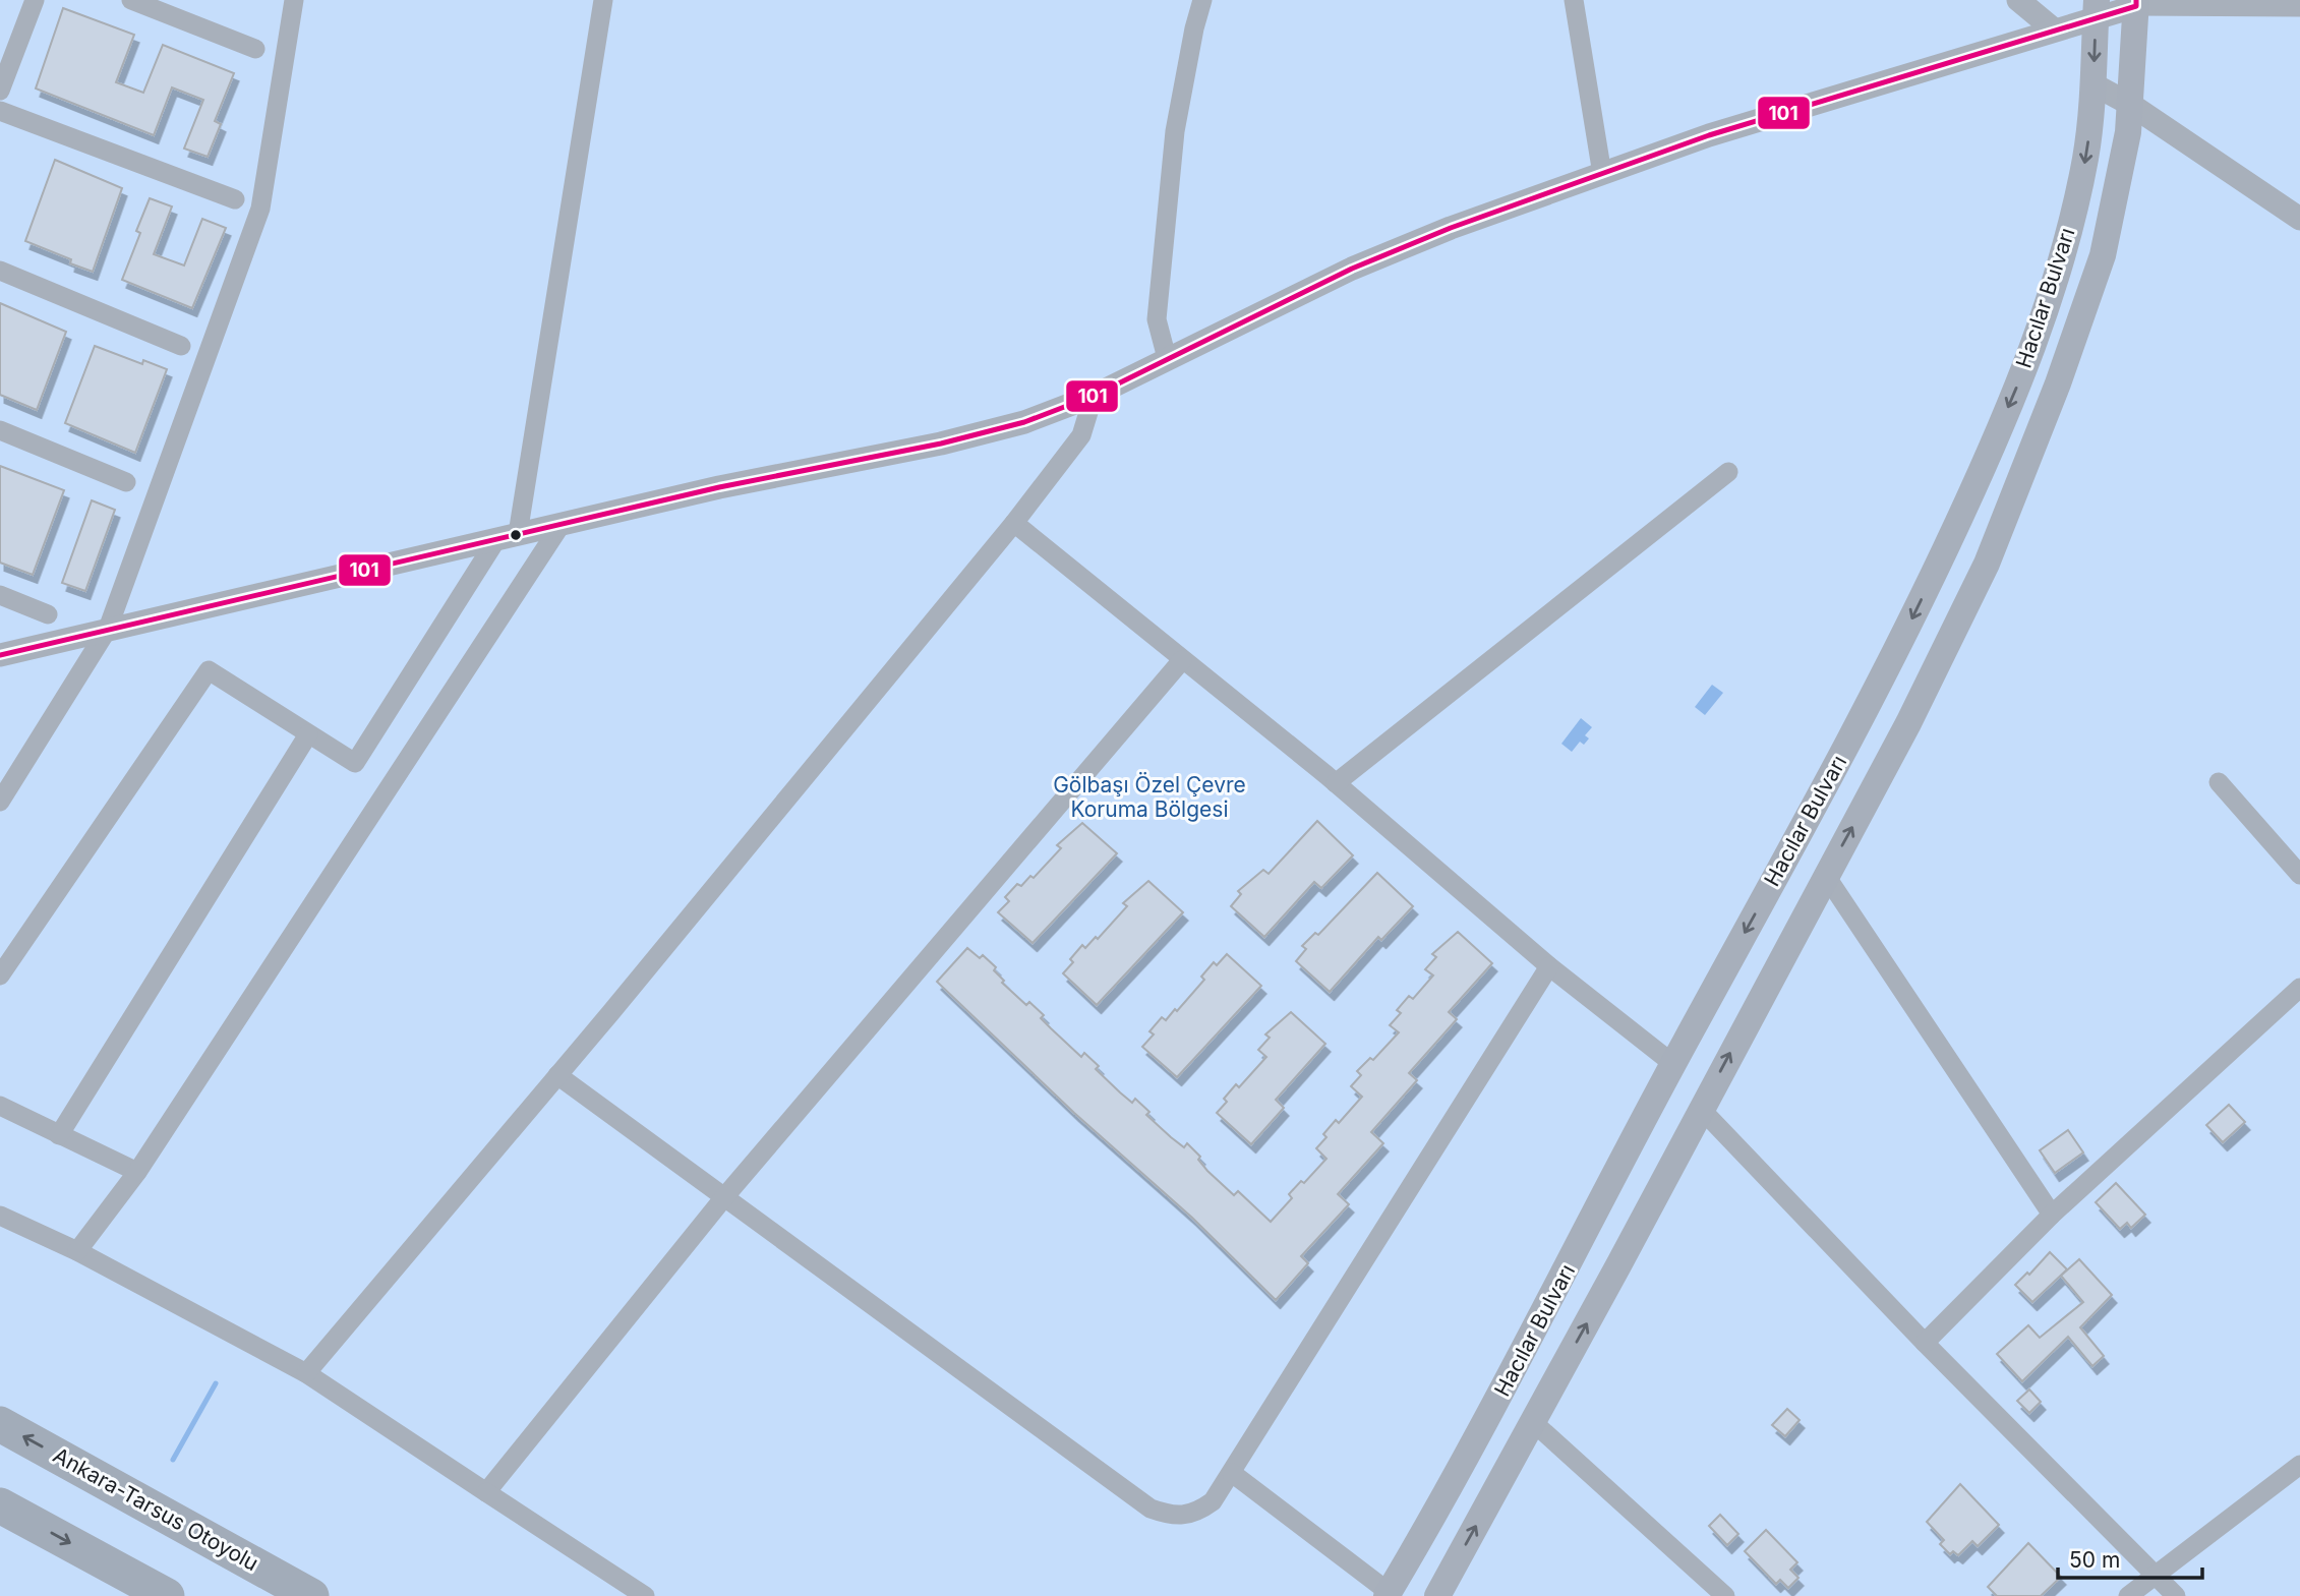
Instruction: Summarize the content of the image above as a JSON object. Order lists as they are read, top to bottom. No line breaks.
{"streets":{"highway":["Ankara-Tarsus Otoyolu"],"main road":["Hacılar Bulvarı"]},"parks":["Gölbaşı Özel Çevre Koruma Bölgesi"],"lines":["transit line 101"],"scale_bar":"50 m"}
